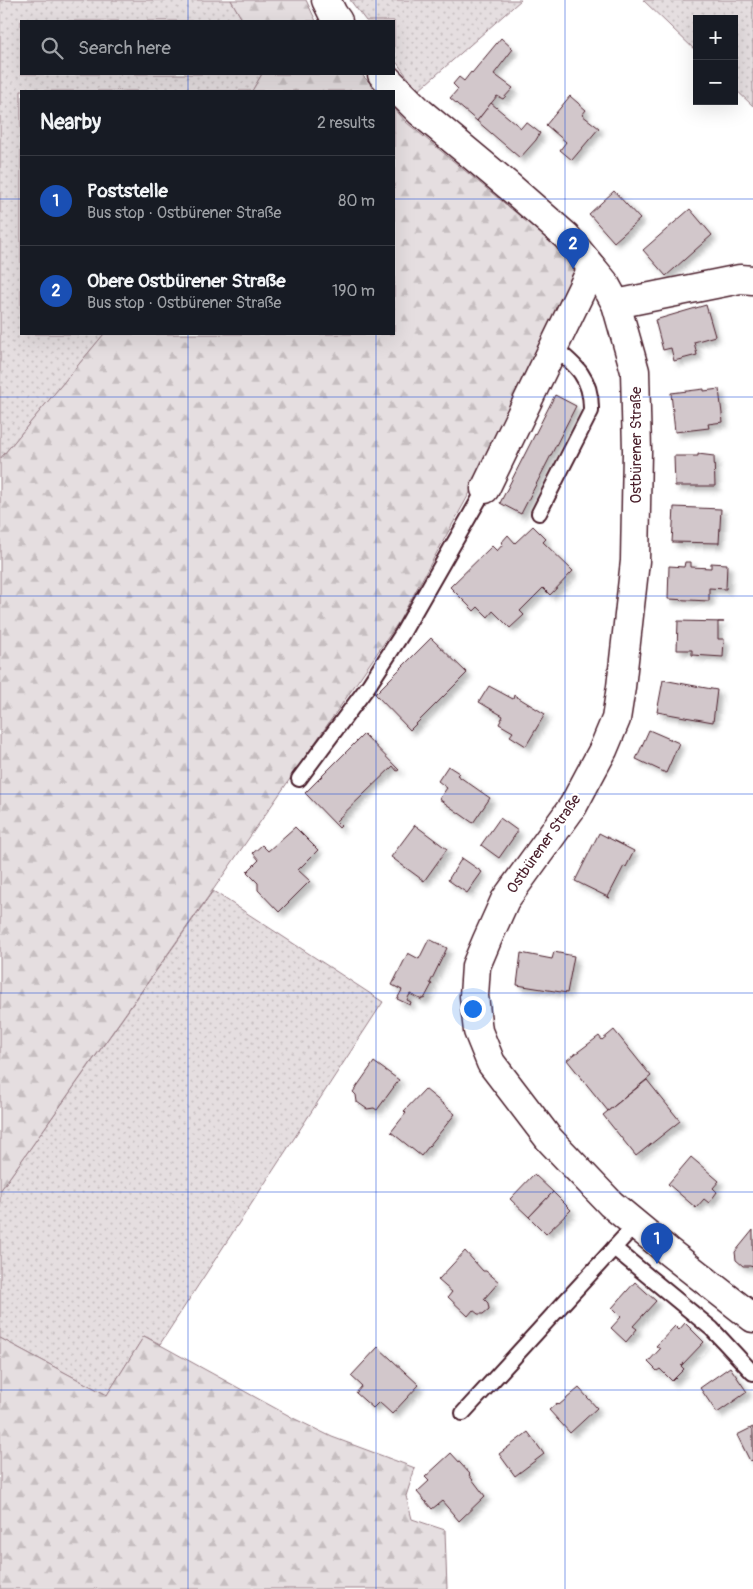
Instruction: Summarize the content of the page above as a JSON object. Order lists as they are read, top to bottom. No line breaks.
{"streets":{"street":["Ostbürener Straße"]},"page":{"map_buttons":["+","−"],"search":"Search here","heading":["Nearby","2 results"],"list":[{"mark":"1","name":"Poststelle","note":"Bus stop · Ostbürener Straße","value":"80 m"},{"mark":"2","name":"Obere Ostbürener Straße","note":"Bus stop · Ostbürener Straße","value":"190 m"}],"pins":["2","1"]}}
